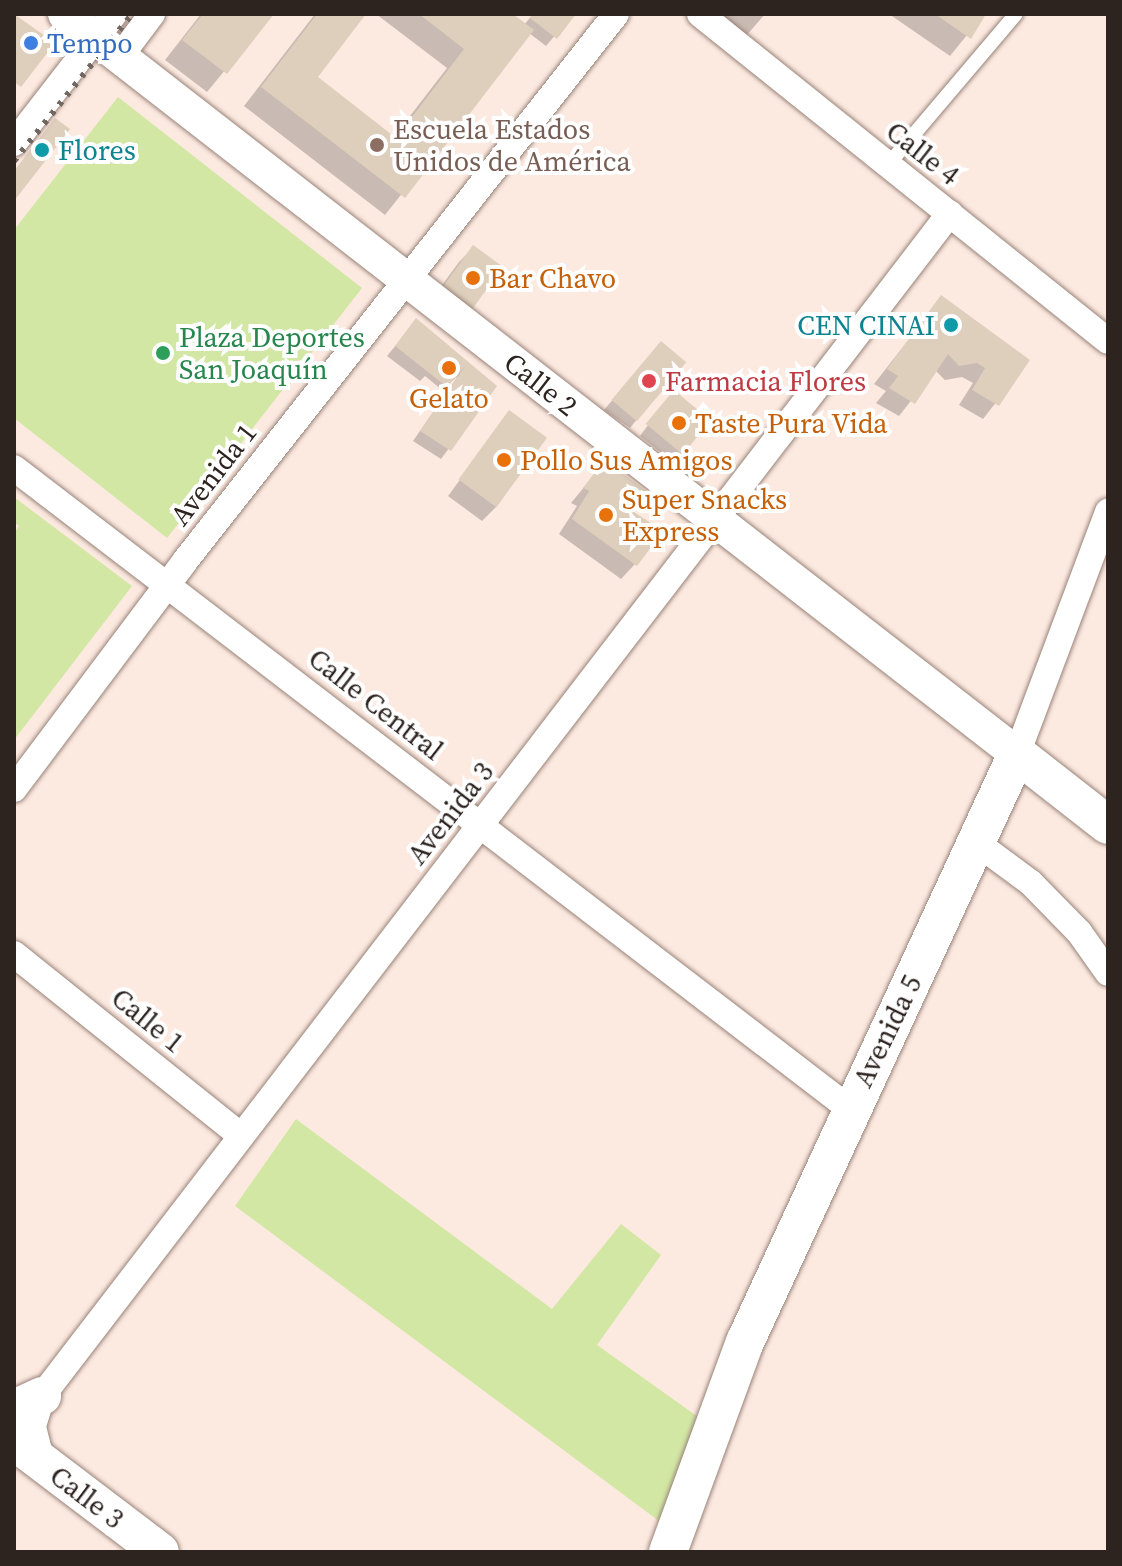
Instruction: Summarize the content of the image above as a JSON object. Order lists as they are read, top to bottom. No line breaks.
{"streets":{"main road":["Avenida 5","Calle 3"],"street":["Calle 4","Calle 2","Avenida 1","Calle Central","Avenida 3","Calle 1"]},"crossings":[["Calle 4","Avenida 3"],["Calle 2","Avenida 1"],["Calle 2","Avenida 3"],["Calle 2","Avenida 5"],["Avenida 1","Calle Central"],["Calle Central","Avenida 3"],["Calle Central","Avenida 5"],["Avenida 3","Calle 1"],["Avenida 3","Calle 3"]],"places":["Tempo","Escuela Estados Unidos de América","Flores","Bar Chavo","CEN CINAI","Plaza Deportes San Joaquín","Gelato","Farmacia Flores","Taste Pura Vida","Pollo Sus Amigos","Super Snacks Express"]}
